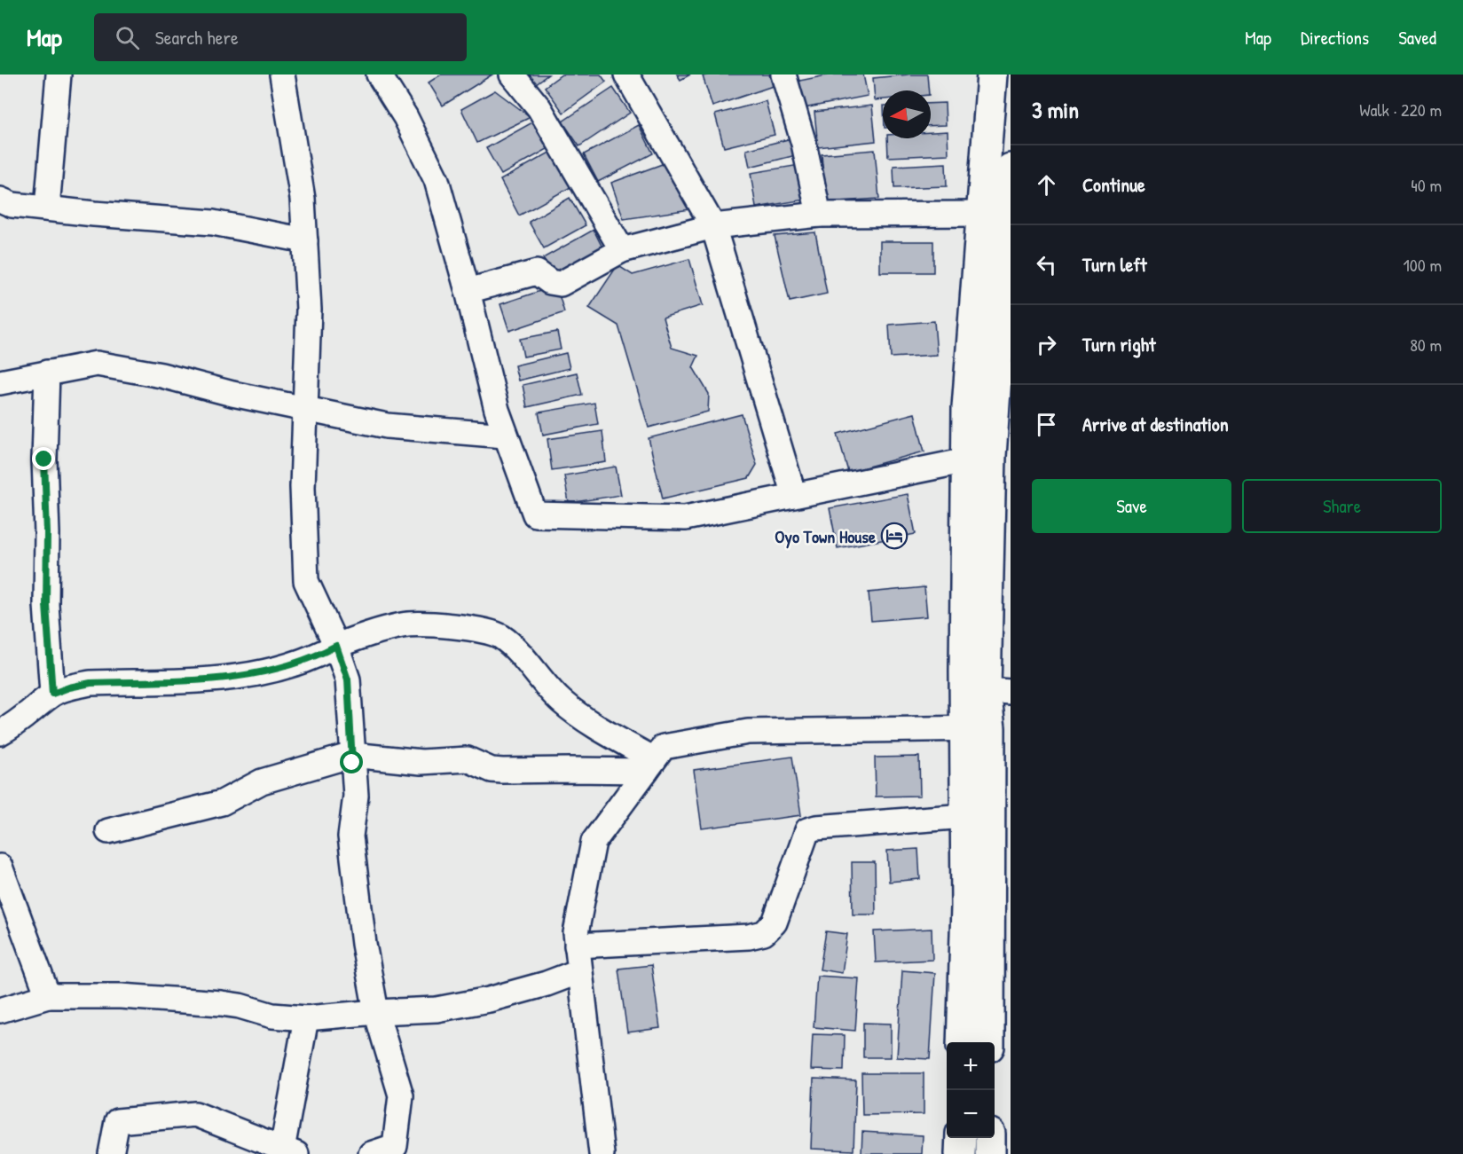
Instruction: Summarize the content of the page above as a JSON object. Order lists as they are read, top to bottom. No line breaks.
{"places":{"hotel":["Oyo Town House"]},"north":"left","page":{"header":"Map","search":"Search here","nav":["Map","Directions","Saved"],"heading":["3 min","Walk · 220 m"],"list":[["Continue","40 m"],["Turn left","100 m"],["Turn right","80 m"],"Arrive at destination"],"buttons":["Save","Share"],"map_buttons":["+","−"]}}
